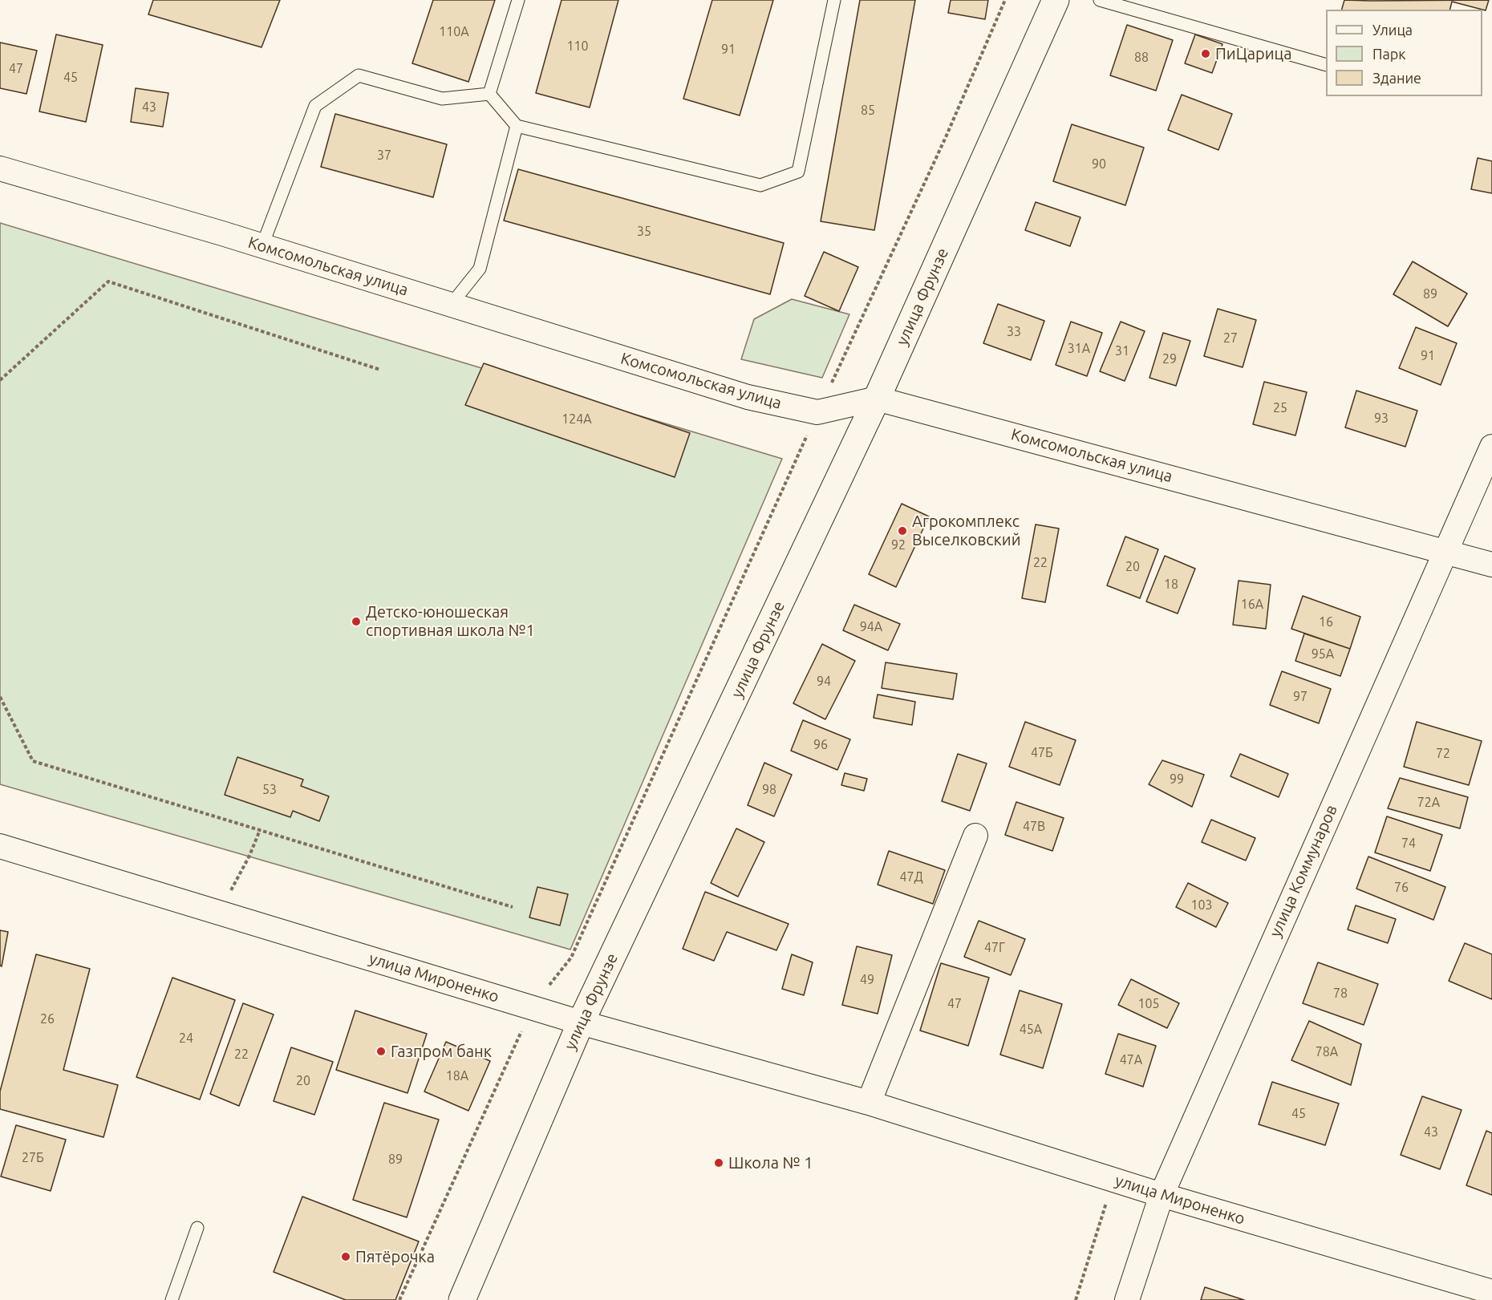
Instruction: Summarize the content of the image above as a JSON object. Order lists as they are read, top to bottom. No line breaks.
{"streets":{"main road":["улица Фрунзе"],"street":["Комсомольская улица","улица Коммунаров","улица Мироненко"]},"crossings":[["Комсомольская улица","улица Фрунзе"],["Комсомольская улица","улица Коммунаров"],["улица Фрунзе","улица Мироненко"],["улица Коммунаров","улица Мироненко"]],"places":["ПиЦарица","Агрокомплекс Выселковский","Детско-юношеская спортивная школа №1","Газпром банк","Школа № 1","Пятёрочка"],"house_numbers":["110А","110","91","88","47","45","43","85","37","90","35","89","33","27","31А","31","91","29","25","93","124А","92","22","20","18","16А","16","94А","95А","94","97","96","47Б","72","99","53","98","72А","47В","74","47Д","76","103","47Г","49","78","47","105","26","45А","24","78А","22","47А","18А","20","45","43","27Б","89"],"legend":["Улица","Парк","Здание"]}
